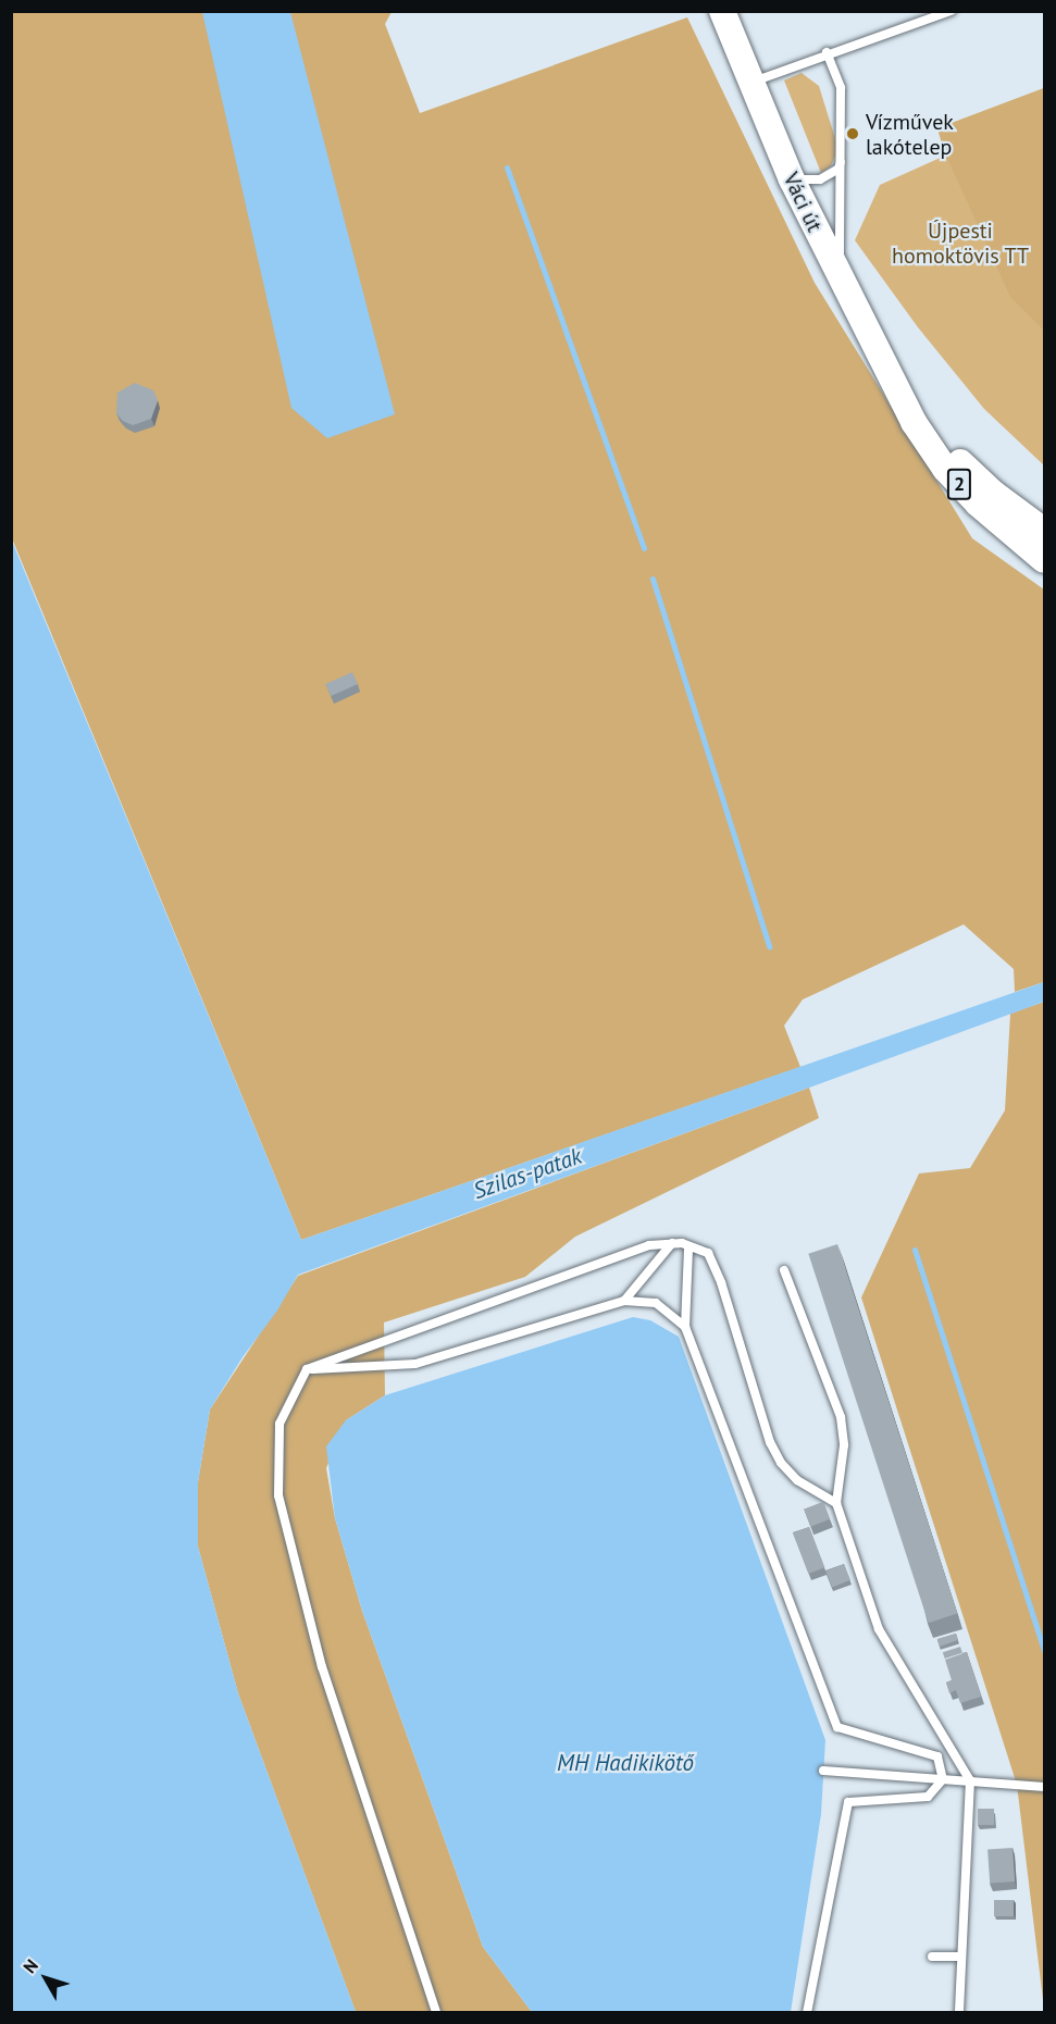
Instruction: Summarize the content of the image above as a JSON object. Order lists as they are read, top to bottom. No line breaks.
{"streets":{"main road":["Váci út","2"]},"water":["Szilas-patak","MH Hadikikötő"],"parks":["Újpesti homoktövis TT"],"places":["Vízművek lakótelep"],"north":"top left"}
